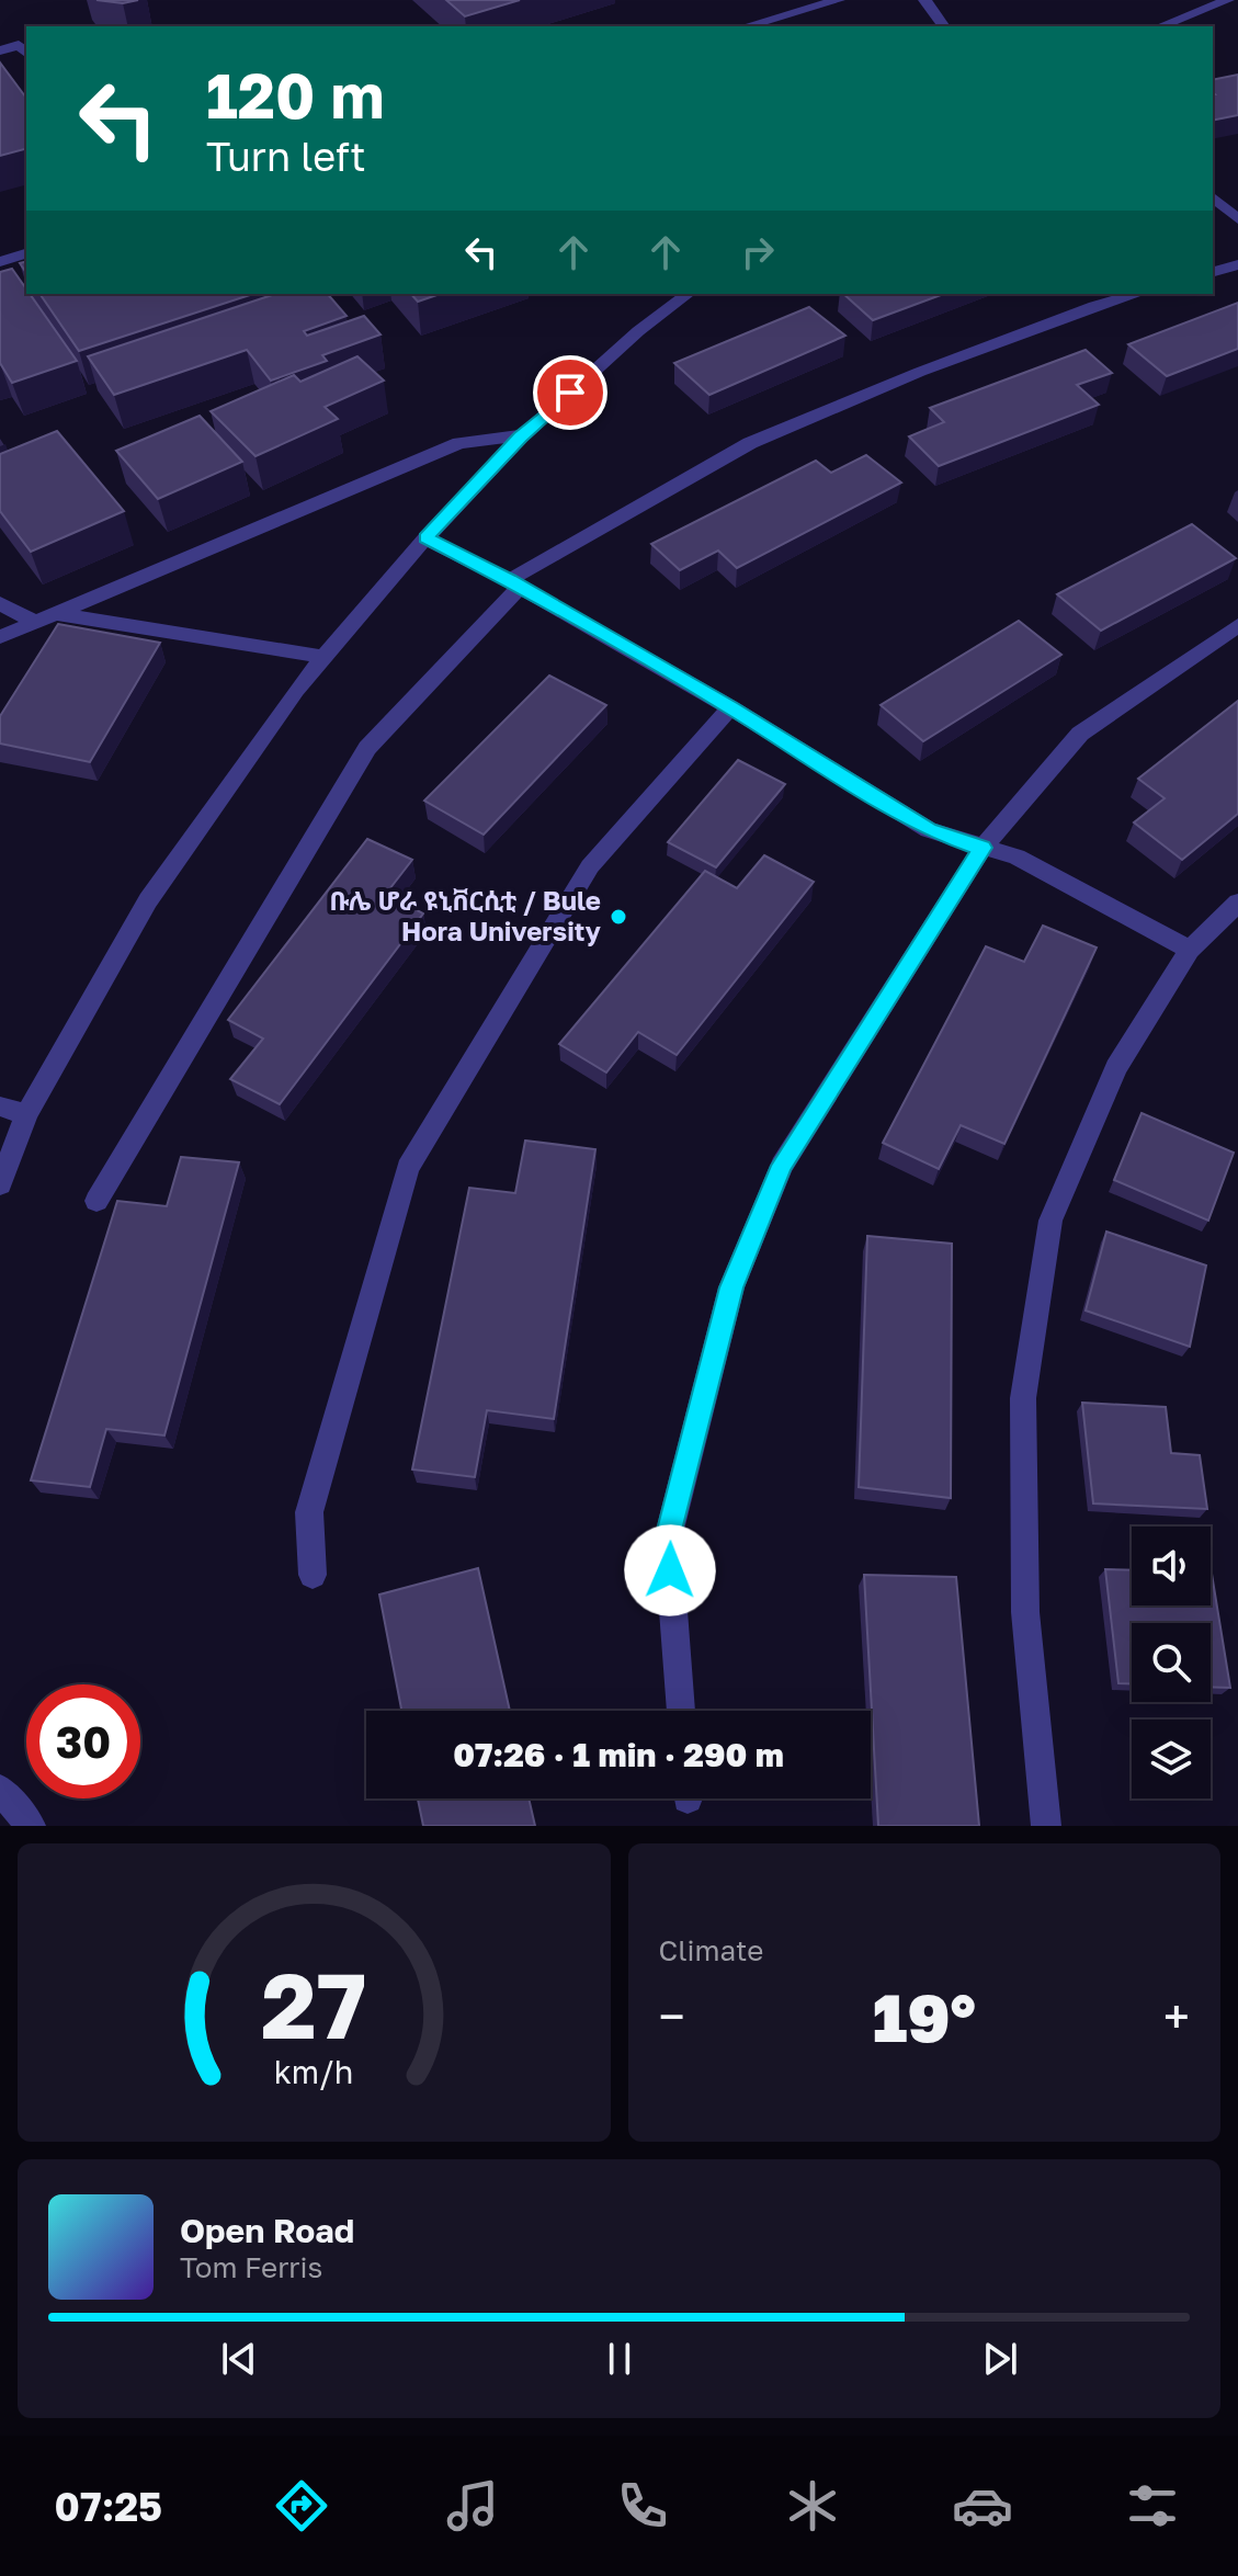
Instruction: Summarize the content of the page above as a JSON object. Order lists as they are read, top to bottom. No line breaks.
{"places":["ቡሌ ሆራ ዩኒቨርሲቲ / Bule Hora University"],"page":{"turn":["120 m","Turn left"],"limit":"30","trip":"07:26 · 1 min · 290 m","tile":"Climate","heat":["−","19°","+"],"song":["Open Road","Tom Ferris"],"tabs":"07:25","gauge":["27","km/h"]}}
